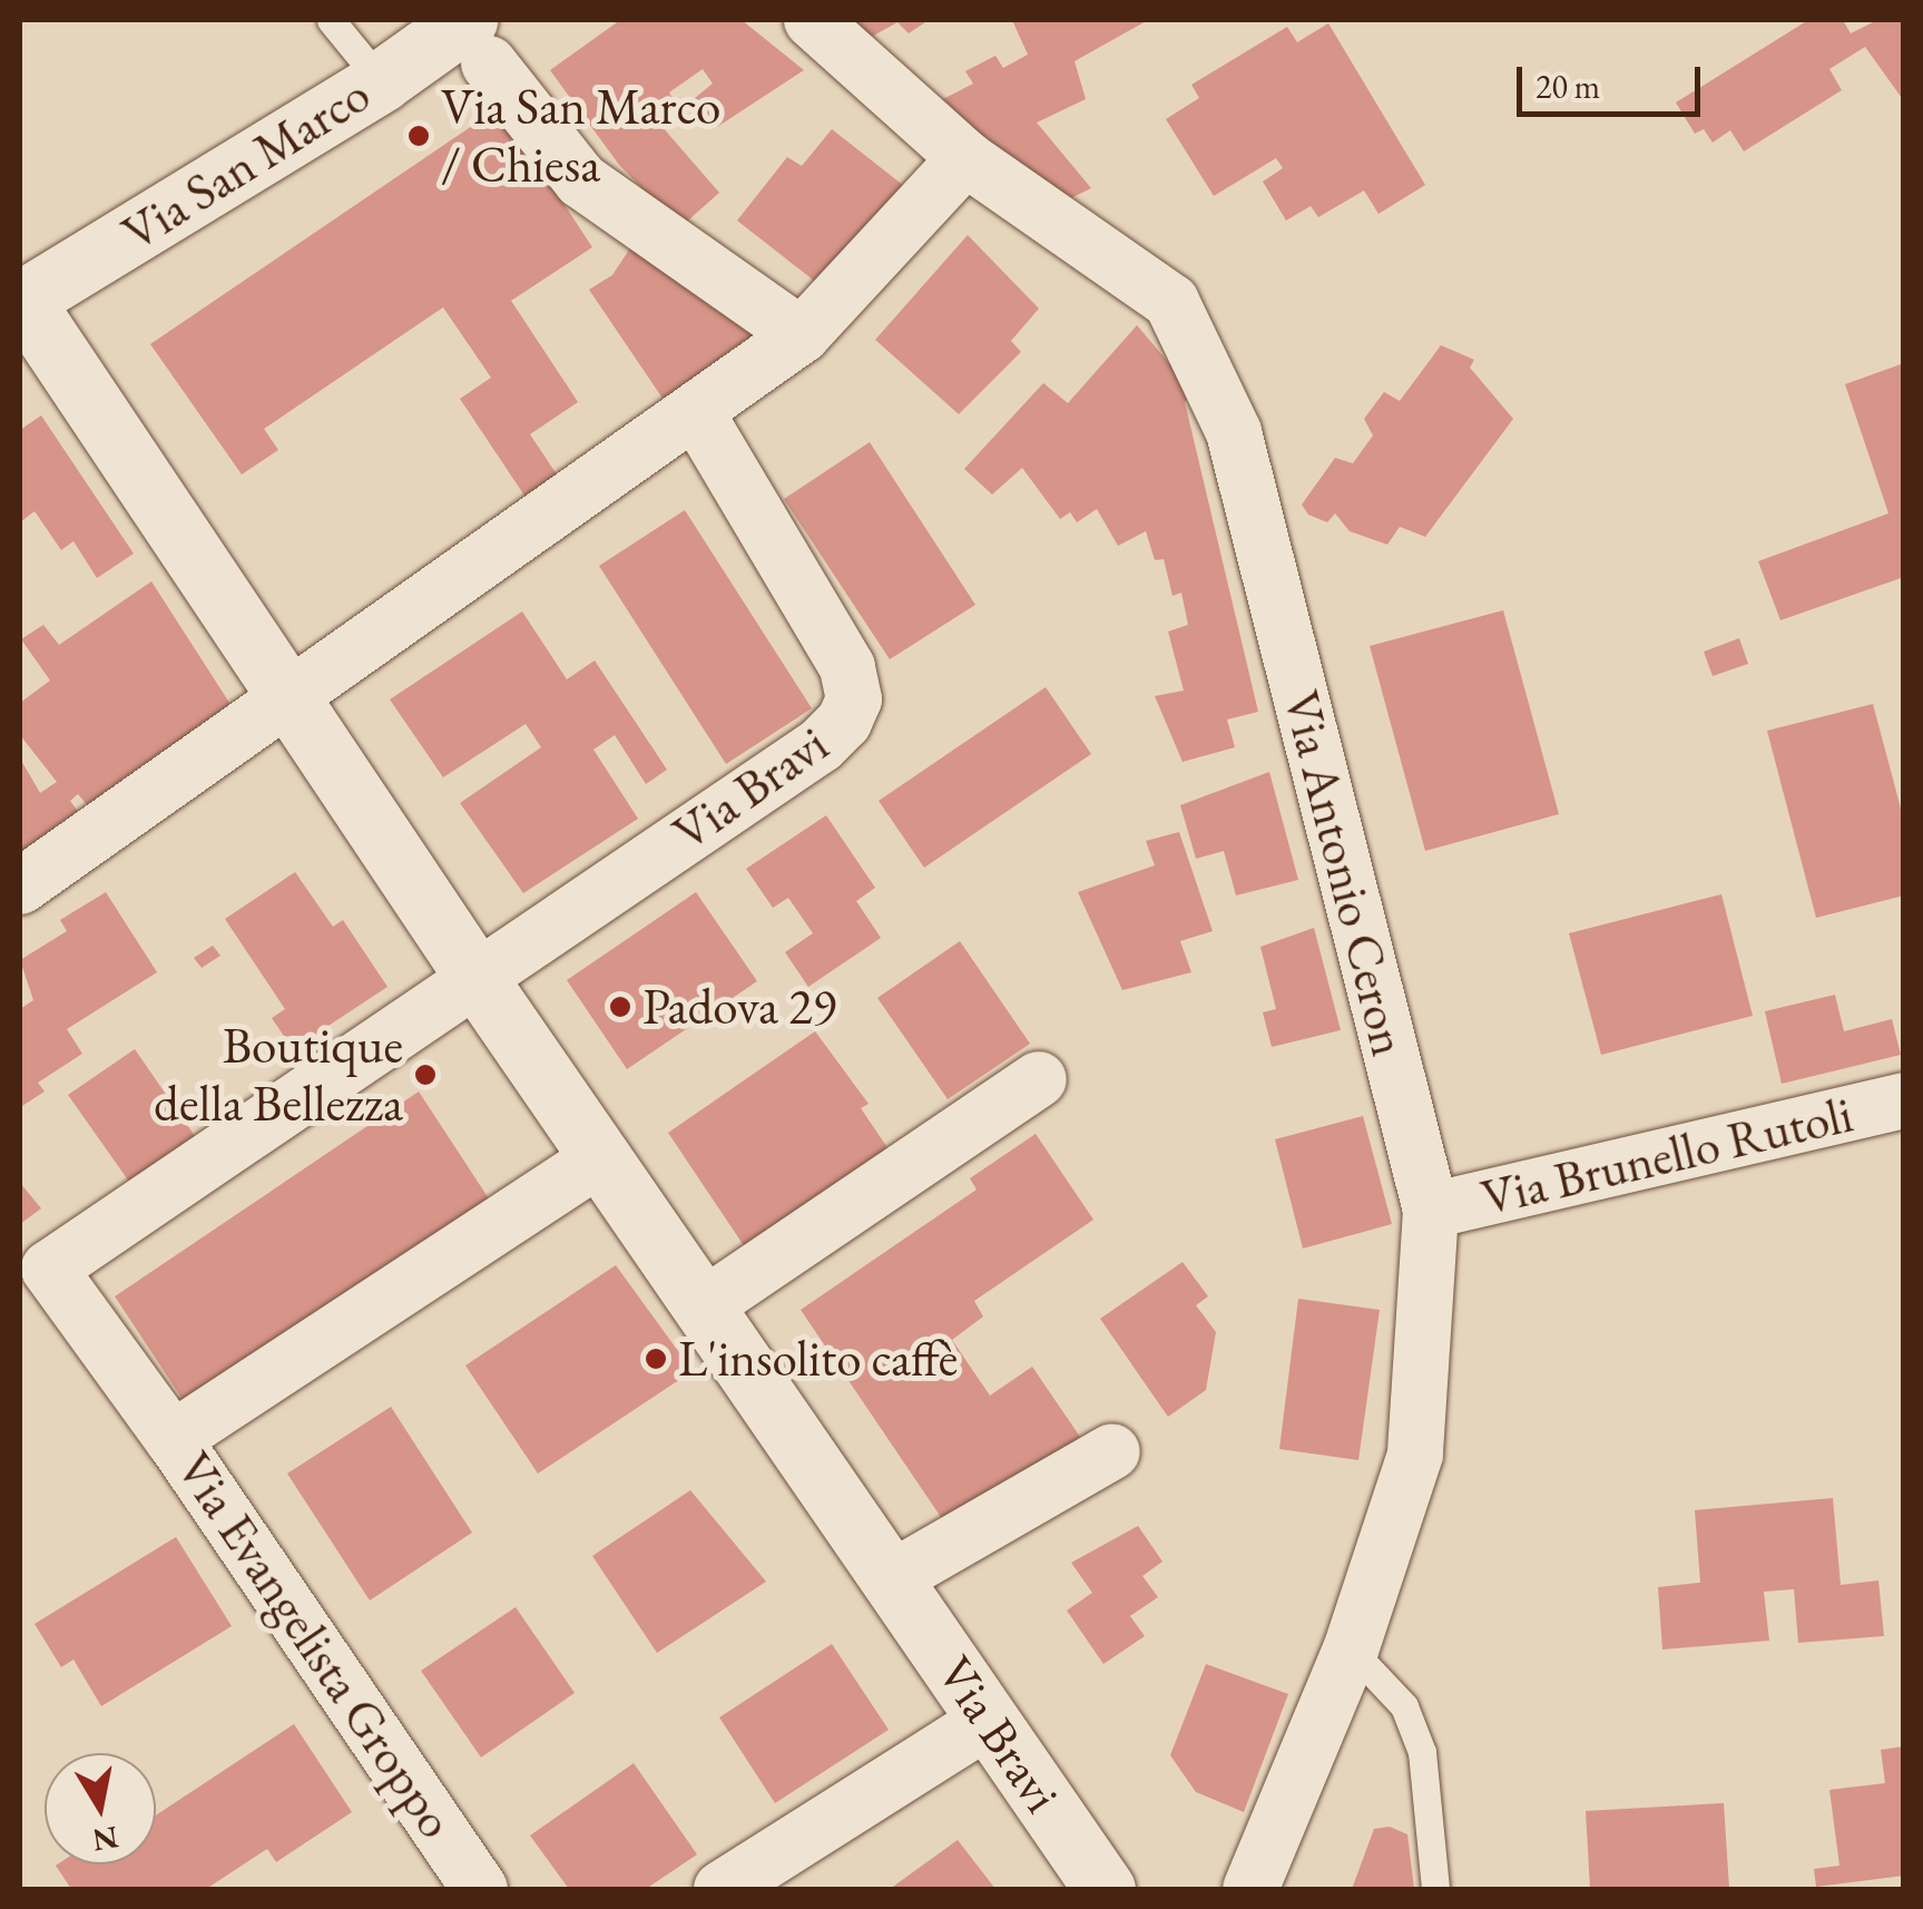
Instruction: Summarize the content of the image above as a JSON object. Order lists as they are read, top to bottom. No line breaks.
{"streets":{"street":["Via San Marco","Via Bravi","Via Antonio Ceron","Via Brunello Rutoli","Via Evangelista Groppo"]},"crossings":[["Via San Marco","Via Bravi"],["Via Bravi","Via Evangelista Groppo"],["Via Antonio Ceron","Via Brunello Rutoli"]],"places":["Via San Marco / Chiesa","Padova 29","Boutique della Bellezza","L'insolito caffè"],"scale_bar":"20 m","north":"bottom"}
